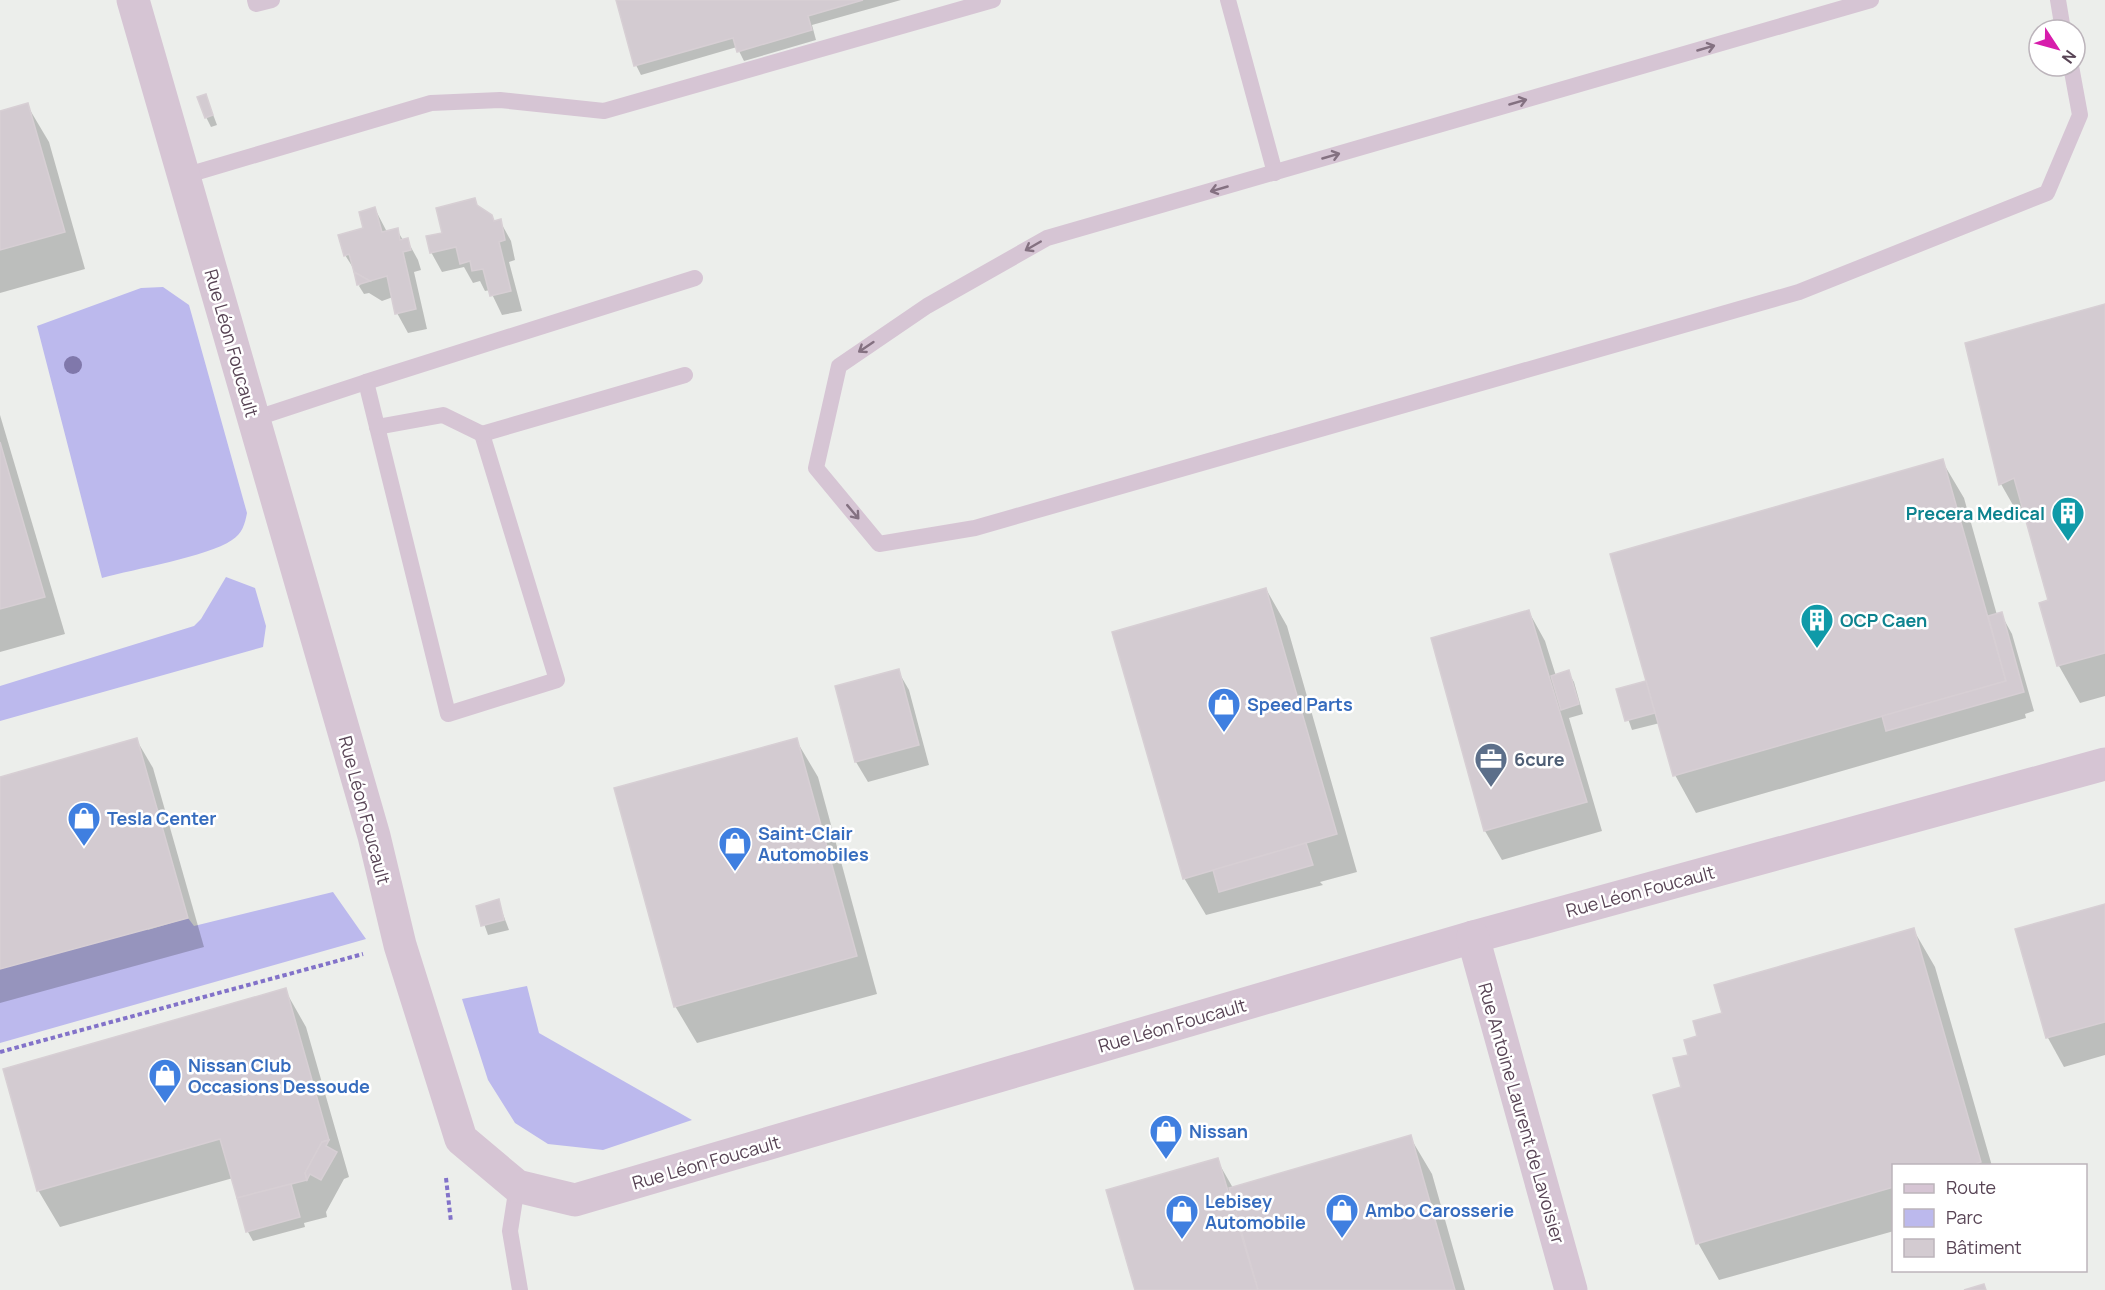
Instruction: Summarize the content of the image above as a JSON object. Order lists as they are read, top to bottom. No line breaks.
{"streets":{"street":["Rue Léon Foucault","Rue Antoine Laurent de Lavoisier"]},"crossings":[["Rue Léon Foucault","Rue Antoine Laurent de Lavoisier"]],"places":{"building":["Precera Medical","OCP Caen"],"shop":["Speed Parts","Tesla Center","Saint-Clair Automobiles","Nissan Club Occasions Dessoude","Nissan","Ambo Carosserie","Lebisey Automobile"],"office":["6cure"]},"legend":["Route","Parc","Bâtiment"],"north":"bottom right"}
